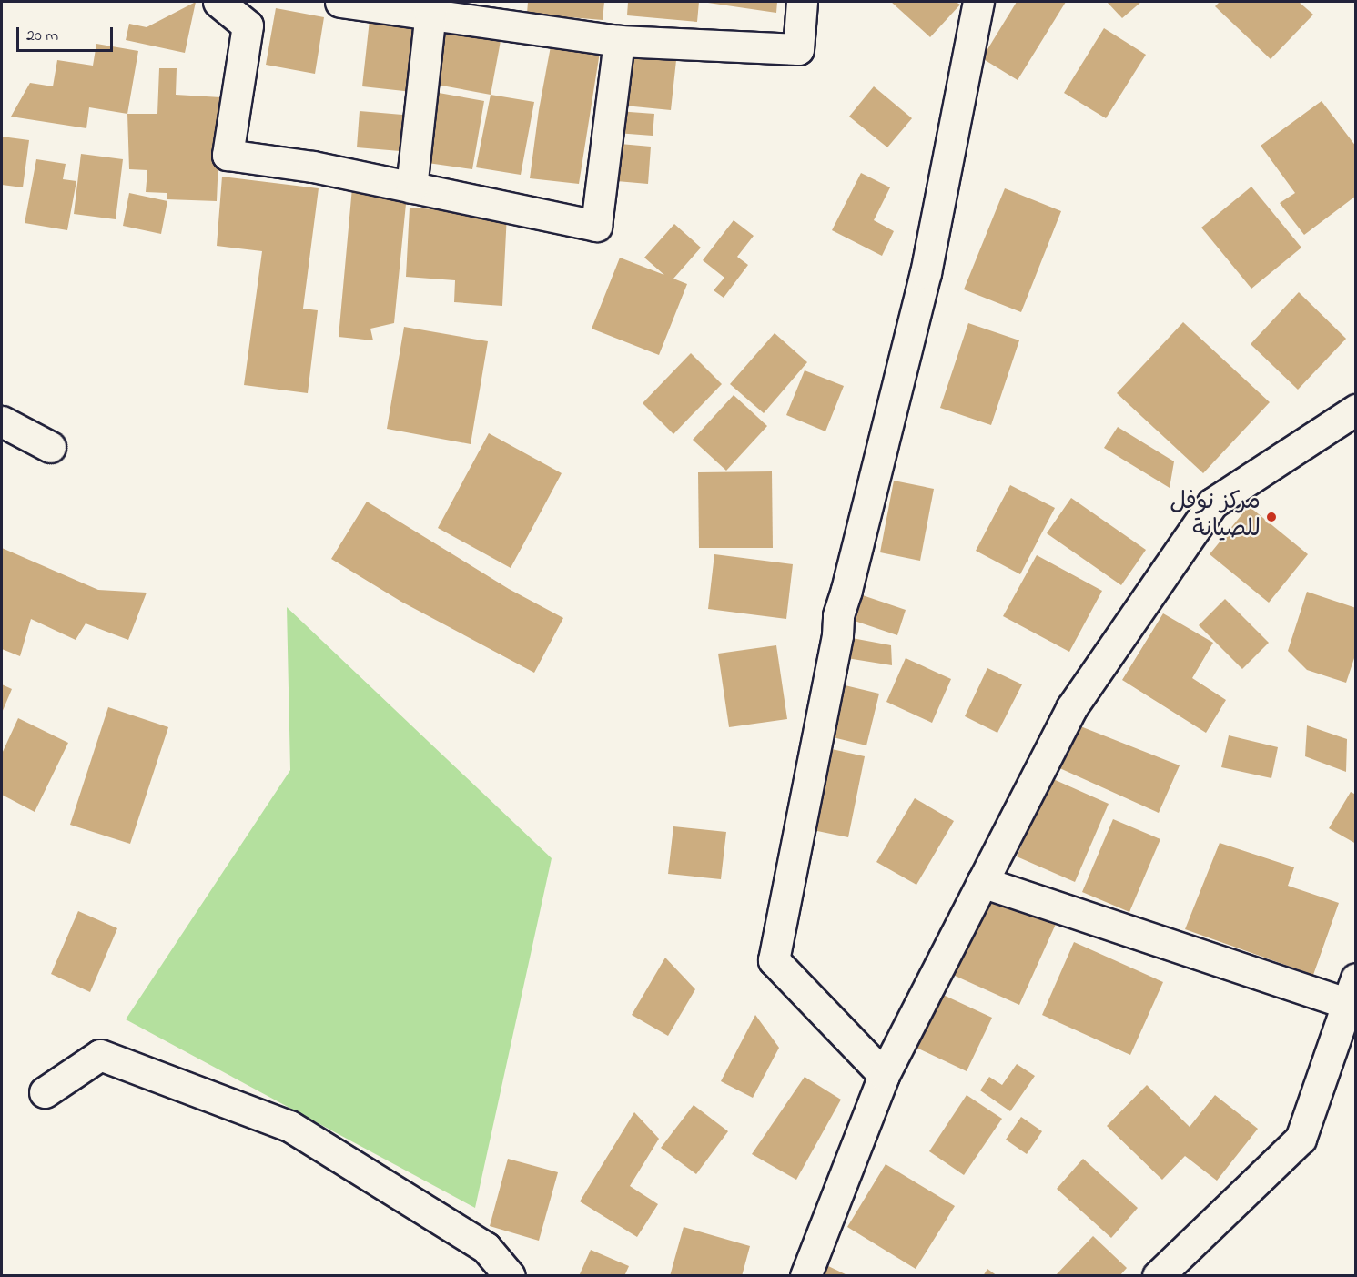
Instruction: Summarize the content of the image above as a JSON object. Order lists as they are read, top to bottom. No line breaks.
{"places":["مركز نوفل للصيانة"],"scale_bar":"20 m"}
